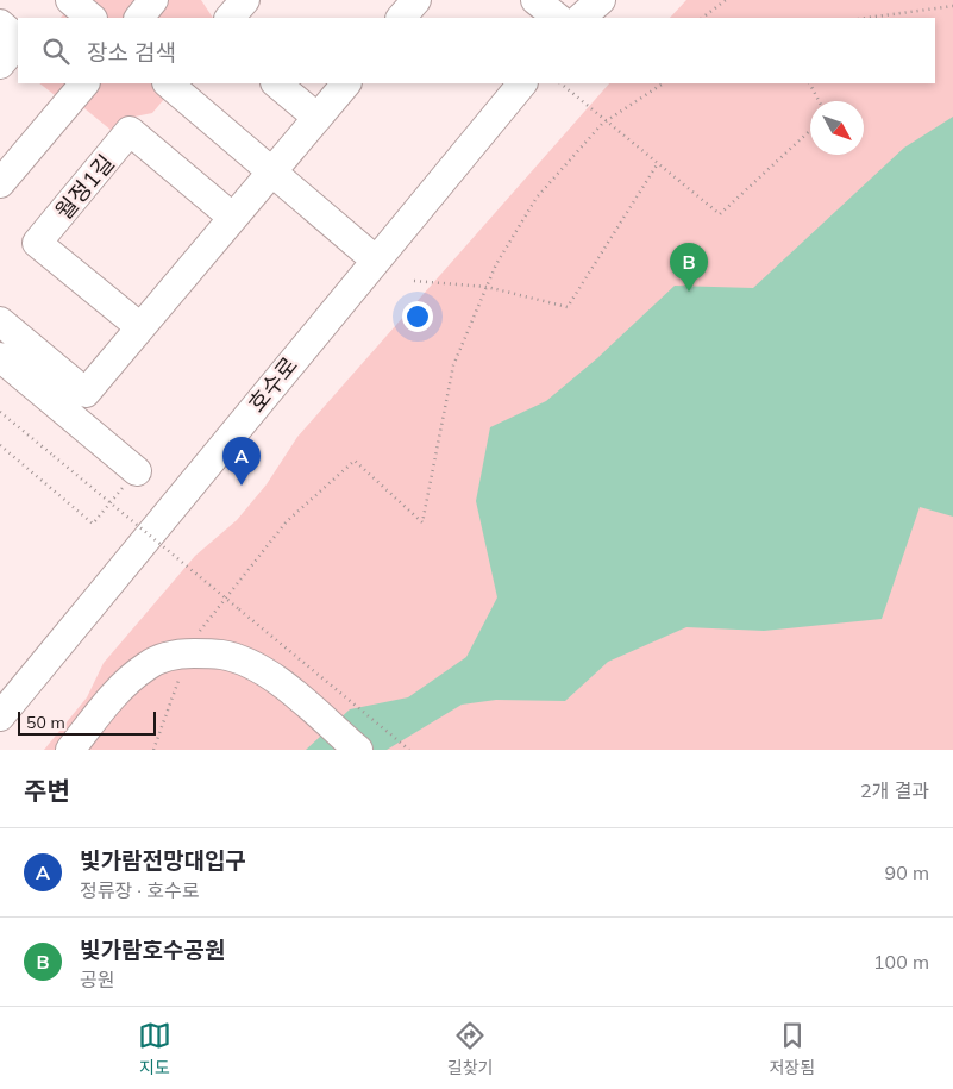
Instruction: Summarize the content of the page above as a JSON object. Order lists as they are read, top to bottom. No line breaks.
{"streets":{"street":["월정1길","호수로"]},"scale_bar":"50 m","north":"bottom right","page":{"search":"장소 검색","pins":["B","A"],"scale":"50 m","heading":["주변","2개 결과"],"list":[{"mark":"A","name":"빛가람전망대입구","note":"정류장 · 호수로","value":"90 m"},{"mark":"B","name":"빛가람호수공원","note":"공원","value":"100 m"}],"nav":["지도","길찾기","저장됨"]}}
